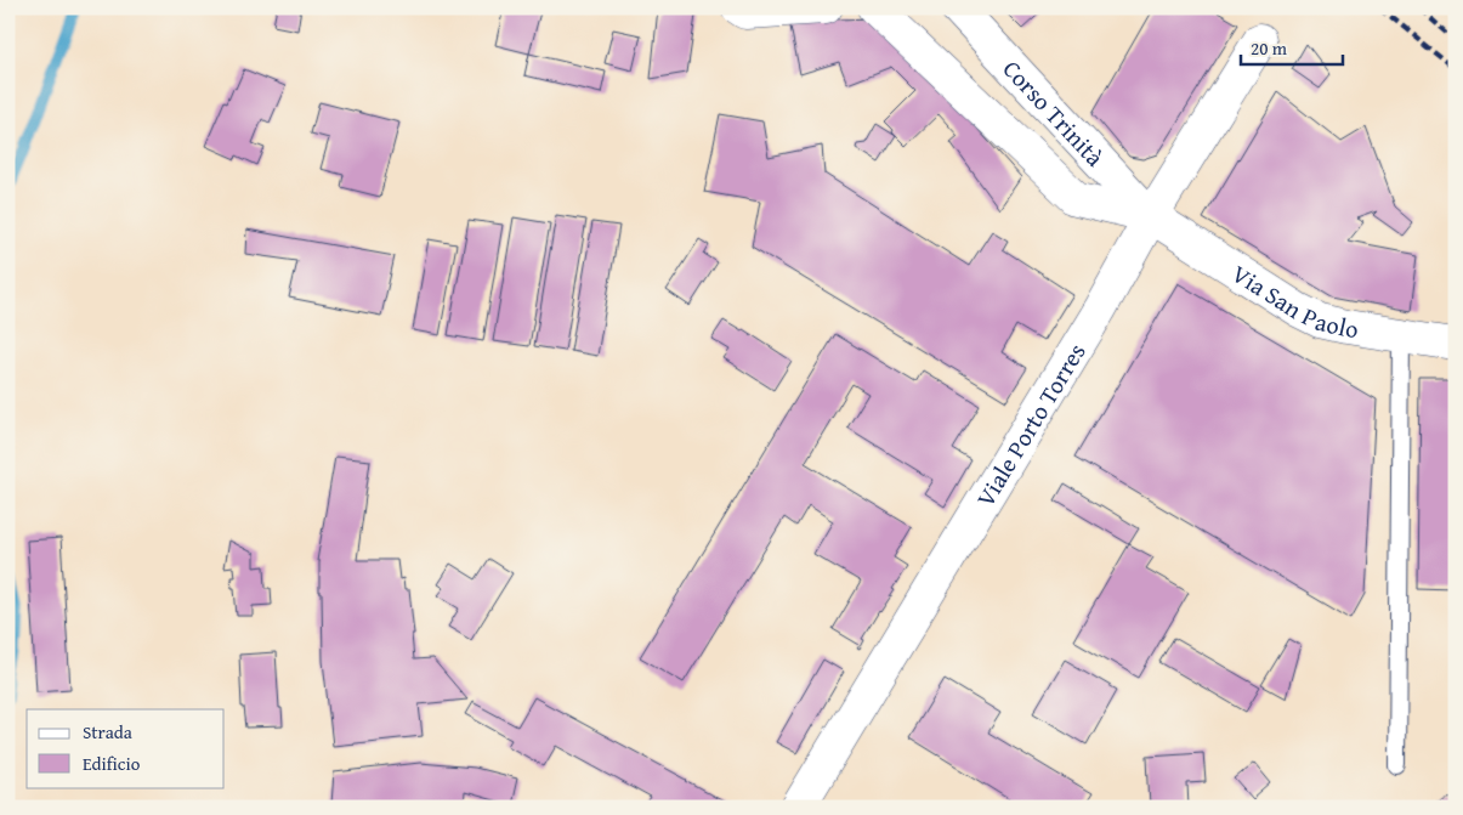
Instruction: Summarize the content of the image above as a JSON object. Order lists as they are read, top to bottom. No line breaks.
{"streets":{"main road":["Corso Trinità","Via San Paolo","Viale Porto Torres"]},"crossings":[["Corso Trinità","Via San Paolo"],["Corso Trinità","Viale Porto Torres"],["Via San Paolo","Viale Porto Torres"]],"legend":["Strada","Edificio"],"scale_bar":"20 m"}
